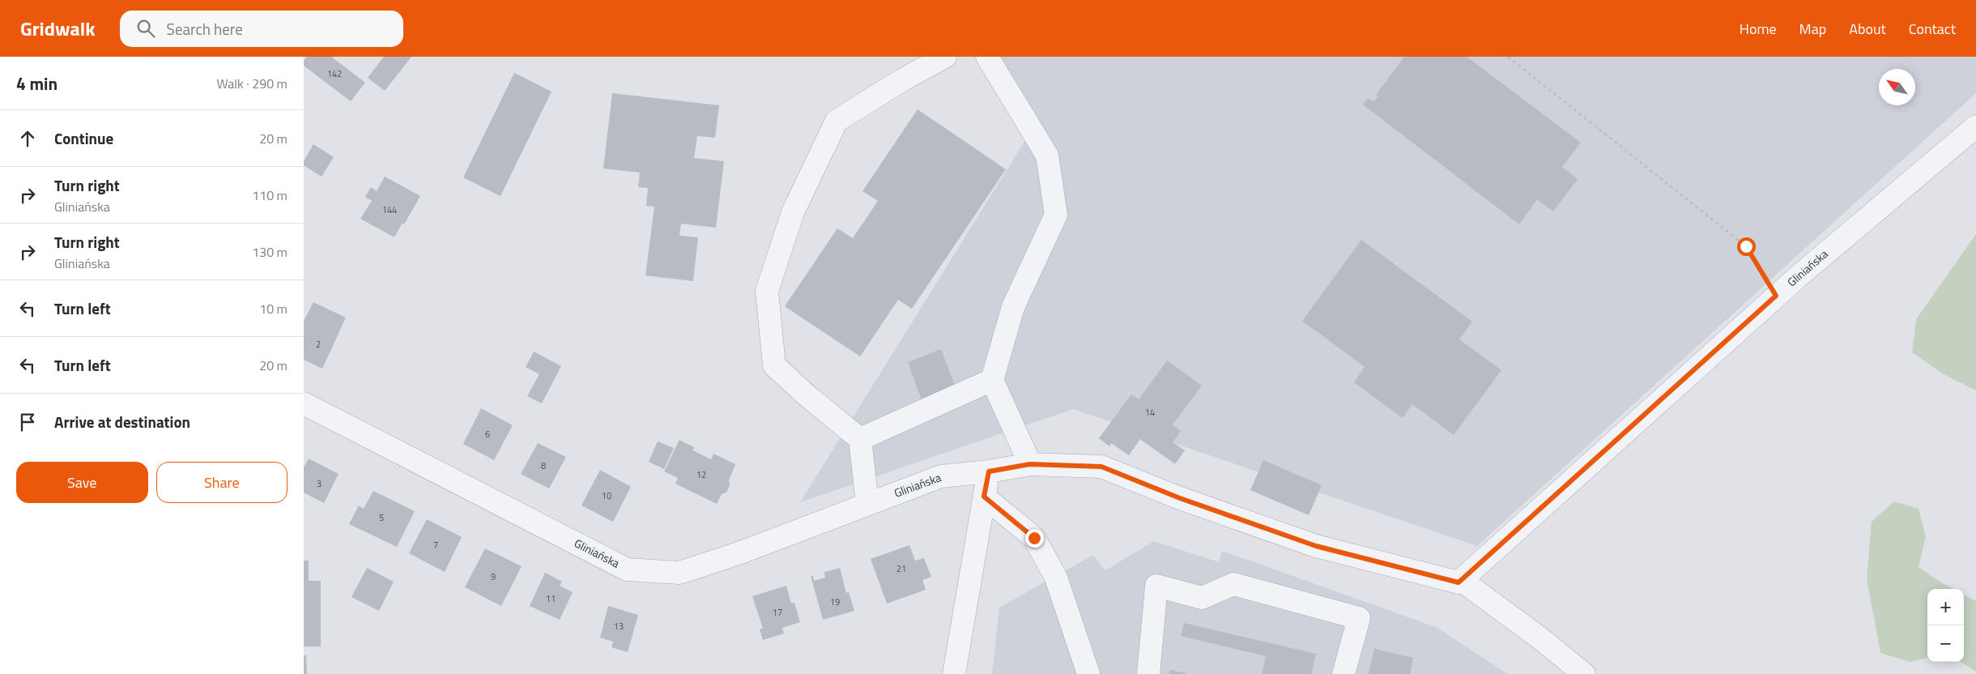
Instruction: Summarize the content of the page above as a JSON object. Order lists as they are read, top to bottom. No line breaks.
{"streets":{"street":["Gliniańska"]},"house_numbers":["142","144","2","14","6","8","12","3","10","5","7","21","9","11","19","17","13"],"north":"top left","page":{"header":"Gridwalk","search":"Search here","nav":["Home","Map","About","Contact"],"heading":["4 min","Walk · 290 m"],"list":[["Continue","20 m"],["Turn right","Gliniańska","110 m"],["Turn right","Gliniańska","130 m"],["Turn left","10 m"],["Turn left","20 m"],"Arrive at destination"],"buttons":["Save","Share"],"map_buttons":["+","−"]}}
